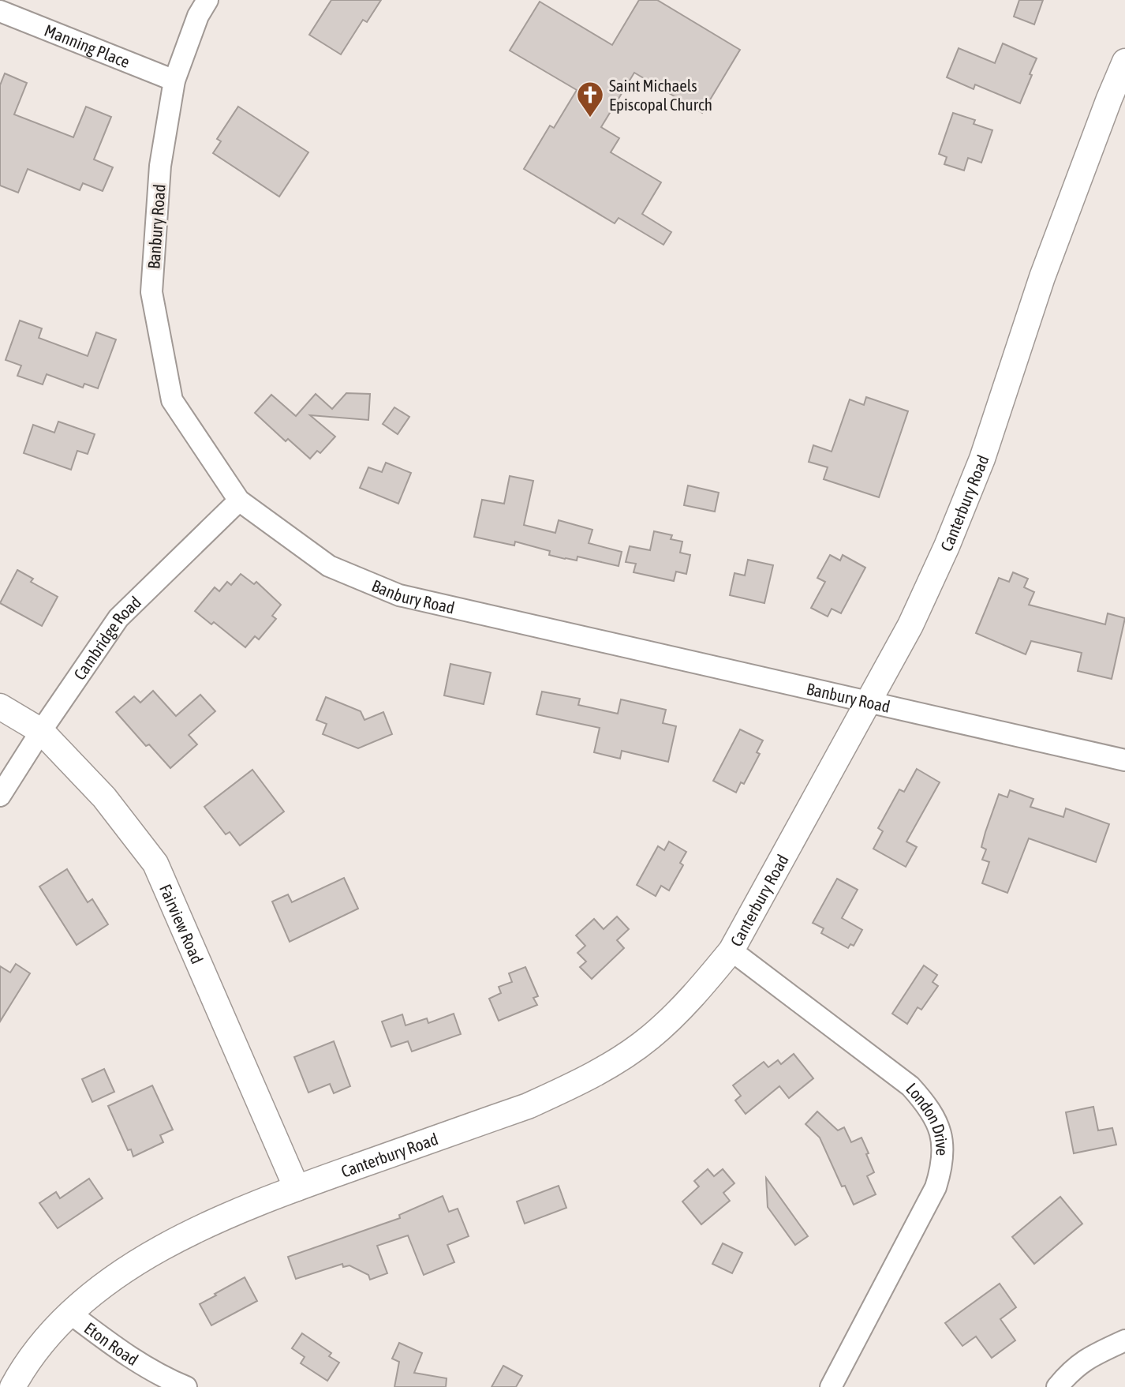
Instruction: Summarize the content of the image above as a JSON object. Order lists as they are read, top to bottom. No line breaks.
{"streets":{"street":["Manning Place","Banbury Road","Canterbury Road","Cambridge Road","Fairview Road","London Drive","Eton Road"]},"crossings":[["Manning Place","Banbury Road"],["Banbury Road","Canterbury Road"],["Banbury Road","Cambridge Road"],["Canterbury Road","Fairview Road"],["Canterbury Road","London Drive"],["Canterbury Road","Eton Road"],["Cambridge Road","Fairview Road"]],"places":{"church":["Saint Michaels Episcopal Church"]}}
